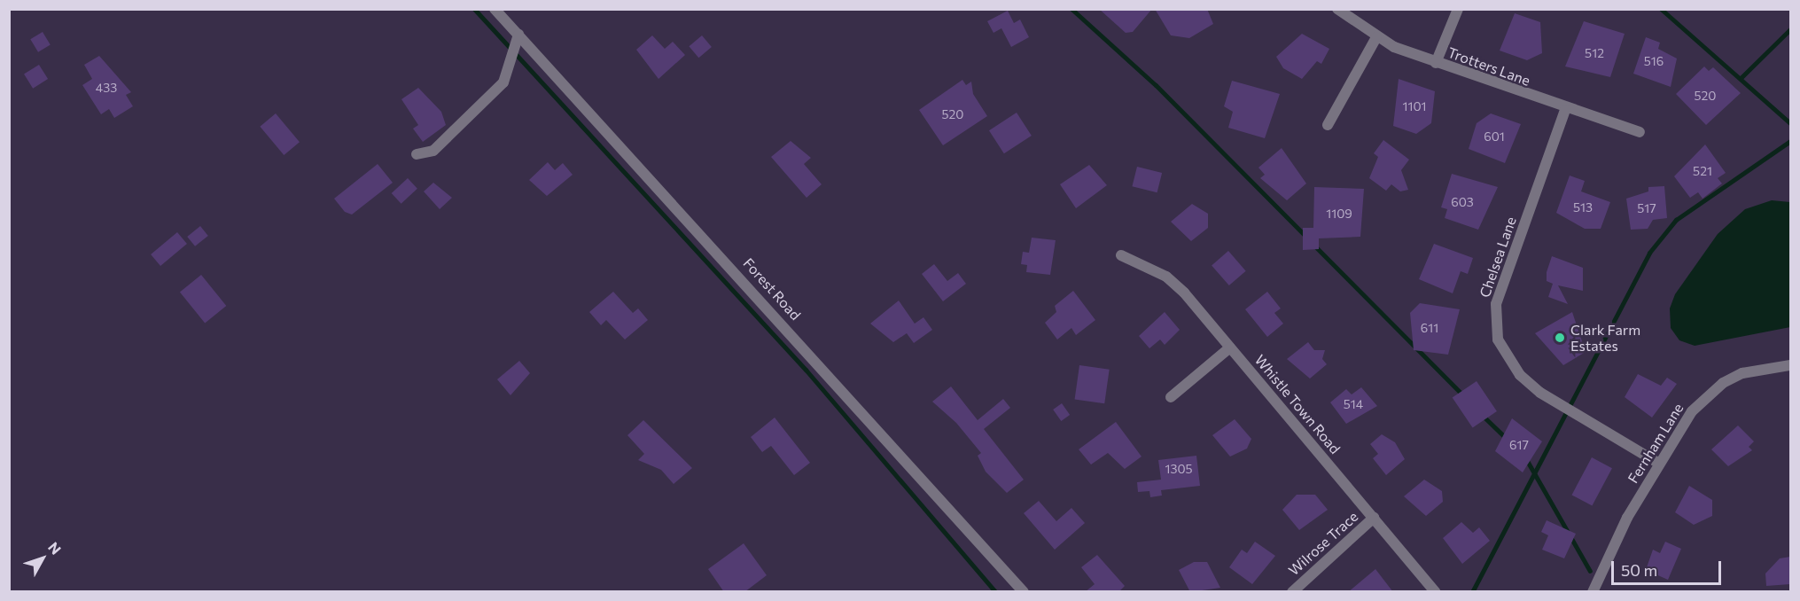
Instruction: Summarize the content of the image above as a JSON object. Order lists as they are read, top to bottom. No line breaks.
{"streets":{"street":["Trotters Lane","Chelsea Lane","Forest Road","Whistle Town Road","Fernham Lane","Wilrose Trace"]},"crossings":[["Trotters Lane","Chelsea Lane"],["Chelsea Lane","Fernham Lane"],["Whistle Town Road","Wilrose Trace"]],"places":["Clark Farm Estates"],"house_numbers":["512","516","433","520","1101","520","601","521","603","513","517","1109","611","514","617","1305"],"scale_bar":"50 m","north":"top right"}
